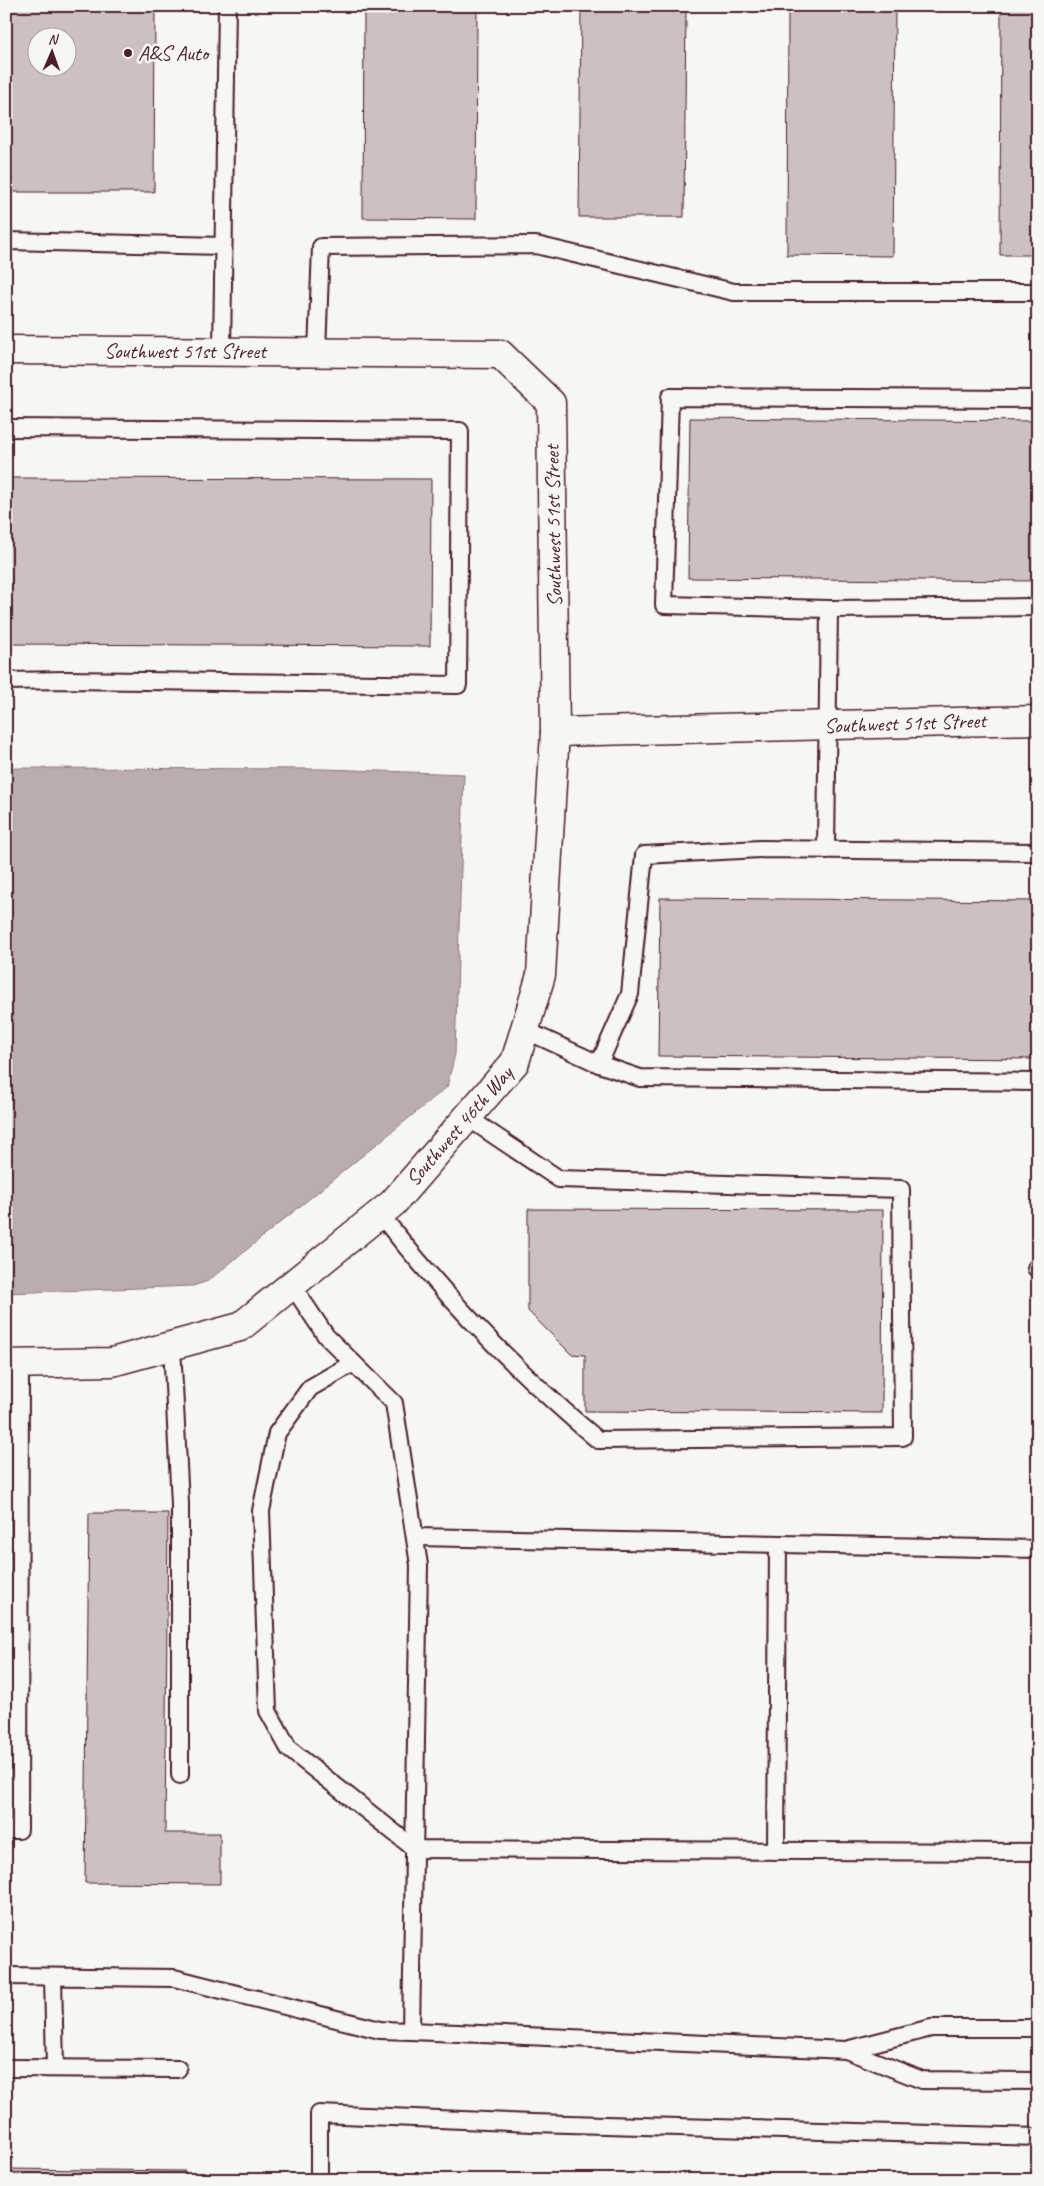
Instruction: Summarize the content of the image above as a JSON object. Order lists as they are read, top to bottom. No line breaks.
{"streets":{"street":["Southwest 51st Street","Southwest 46th Way"]},"crossings":[["Southwest 51st Street","Southwest 46th Way"]],"places":["A&S Auto"],"north":"top"}
